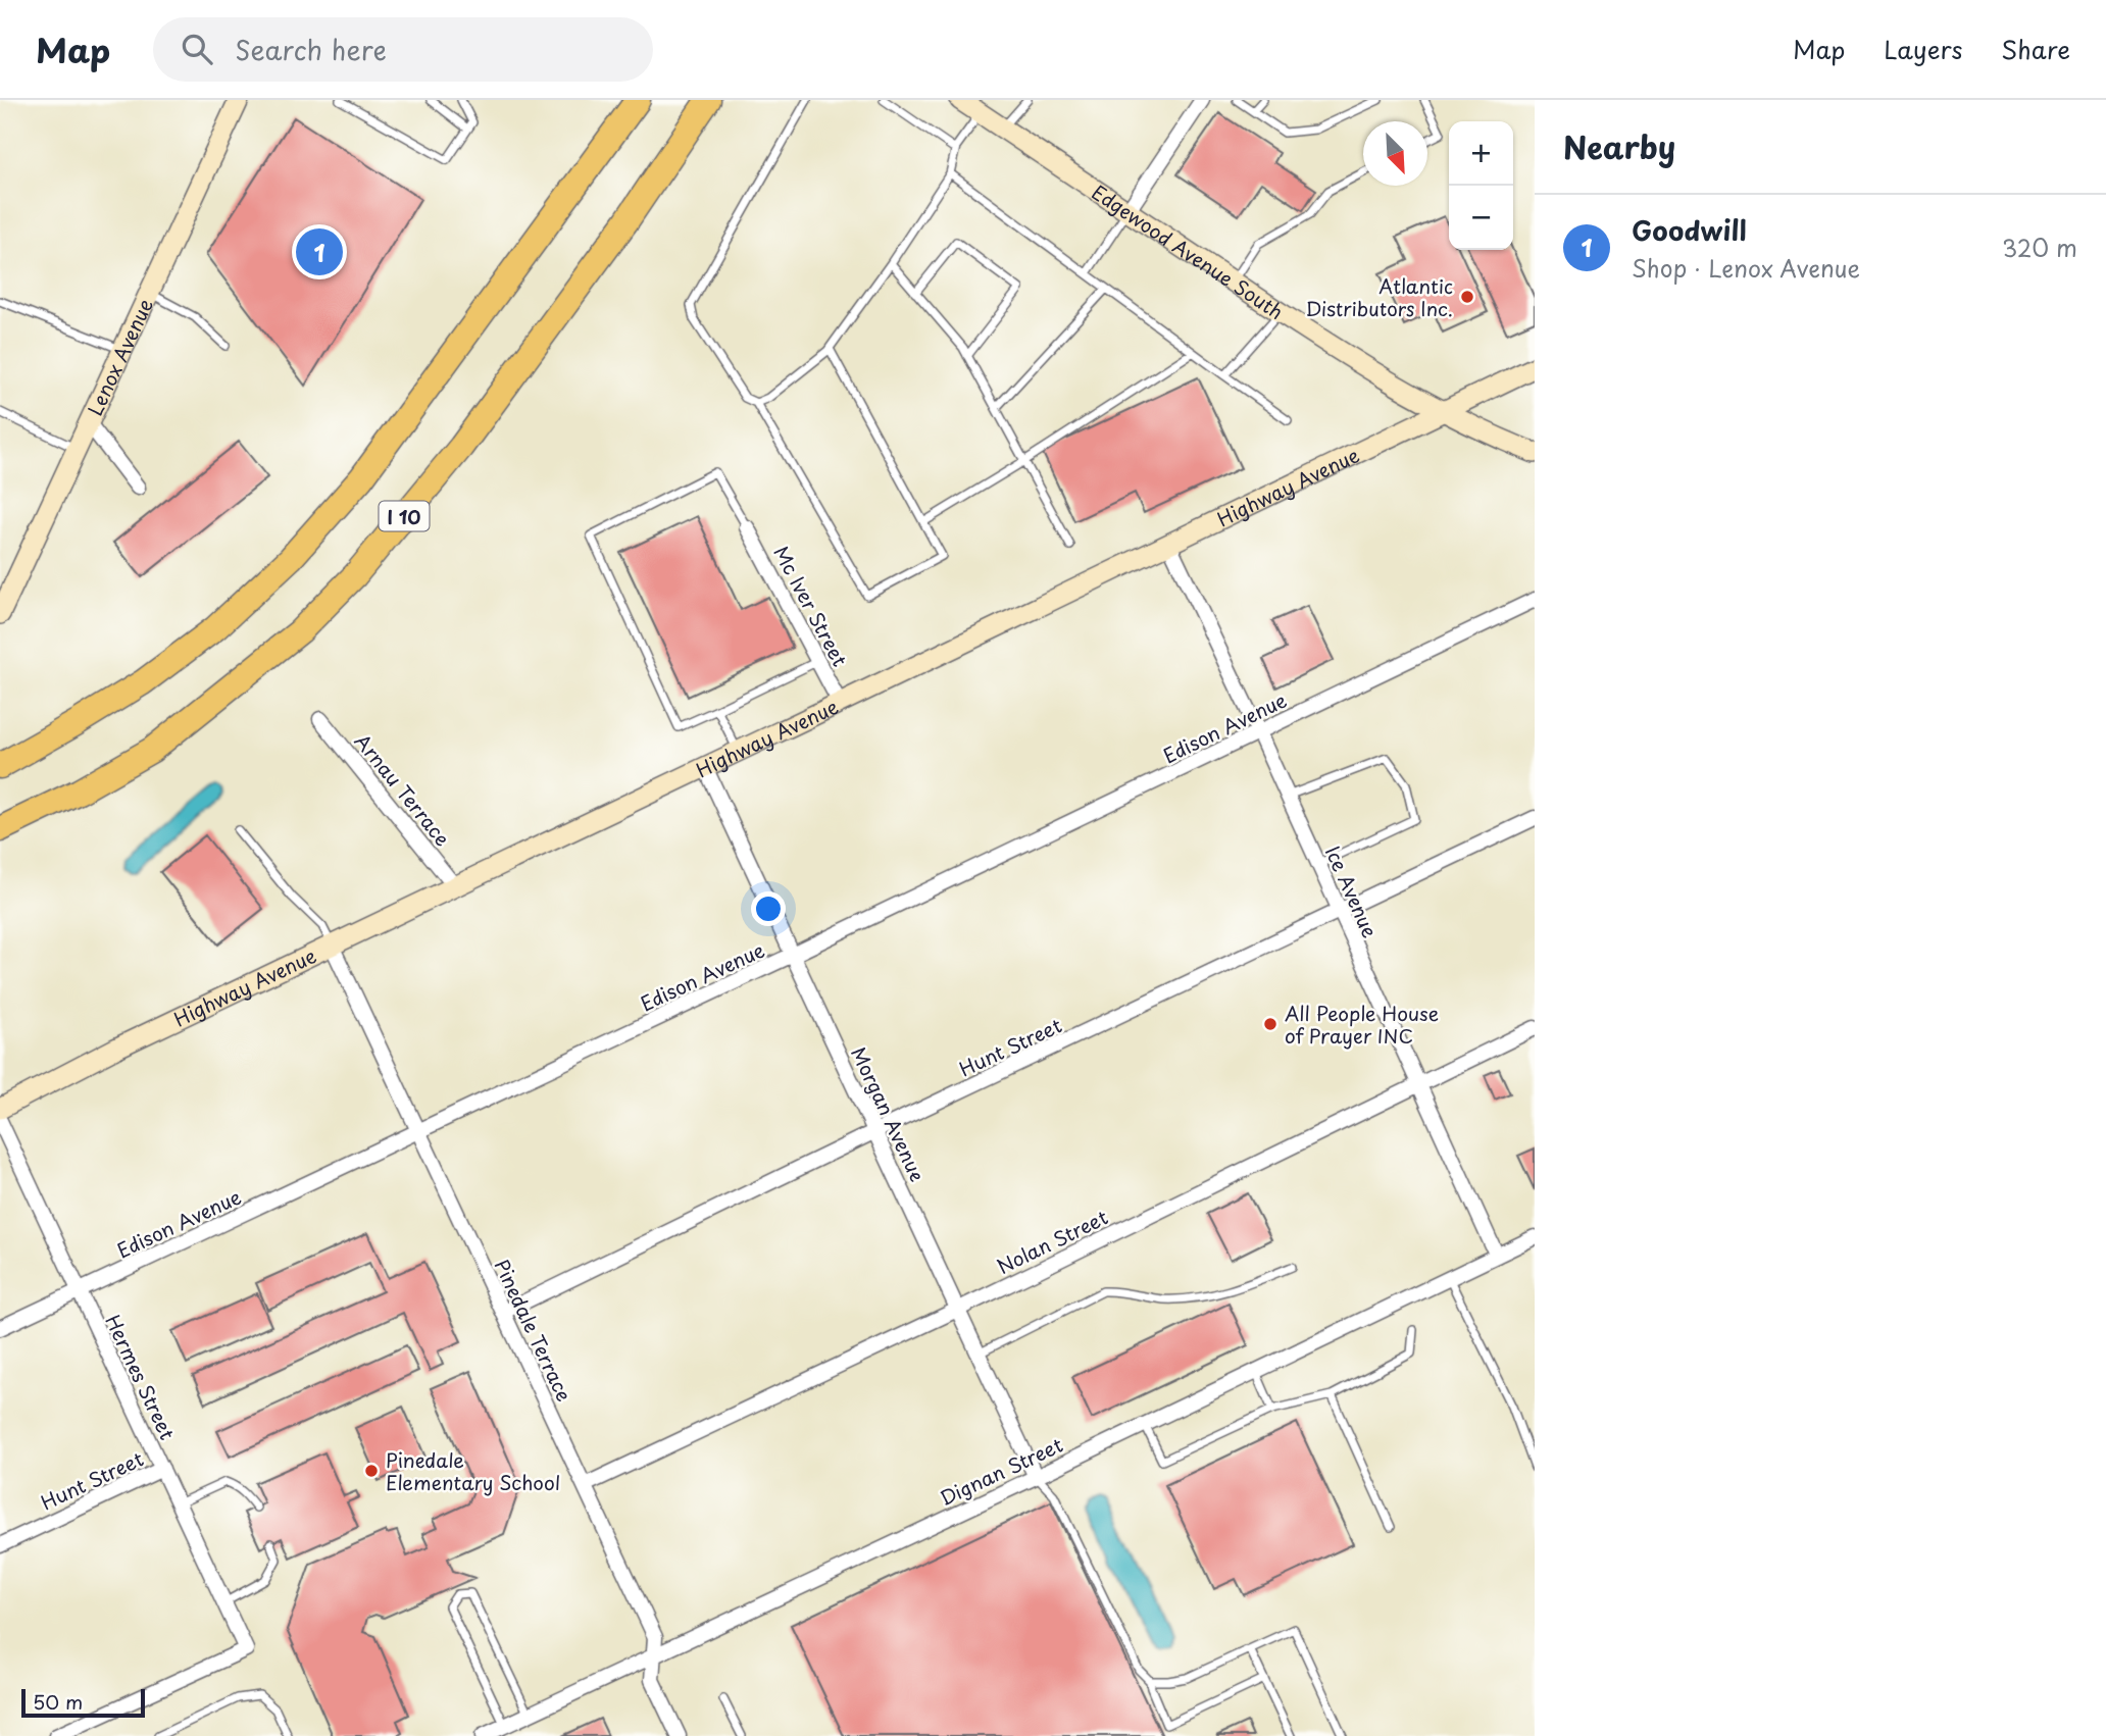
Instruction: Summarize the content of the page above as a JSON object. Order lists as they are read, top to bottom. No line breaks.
{"streets":{"highway":["I 10"],"street":["Edgewood Avenue South","Lenox Avenue","Highway Avenue","Mc Iver Street","Edison Avenue","Arnau Terrace","Ice Avenue","Hunt Street","Morgan Avenue","Nolan Street","Pinedale Terrace","Hermes Street","Dignan Street"]},"crossings":[["Edgewood Avenue South","Highway Avenue"],["Highway Avenue","Mc Iver Street"],["Highway Avenue","Arnau Terrace"],["Highway Avenue","Ice Avenue"],["Highway Avenue","Morgan Avenue"],["Highway Avenue","Pinedale Terrace"],["Edison Avenue","Ice Avenue"],["Edison Avenue","Morgan Avenue"],["Edison Avenue","Pinedale Terrace"],["Edison Avenue","Hermes Street"],["Ice Avenue","Hunt Street"],["Ice Avenue","Nolan Street"],["Ice Avenue","Dignan Street"],["Hunt Street","Morgan Avenue"],["Hunt Street","Pinedale Terrace"],["Hunt Street","Hermes Street"],["Morgan Avenue","Nolan Street"],["Morgan Avenue","Dignan Street"],["Nolan Street","Pinedale Terrace"],["Pinedale Terrace","Dignan Street"]],"places":["Atlantic Distributors Inc.","All People House of Prayer INC","Pinedale Elementary School"],"scale_bar":"50 m","north":"bottom right","page":{"header":"Map","search":"Search here","nav":["Map","Layers","Share"],"heading":"Nearby","map_buttons":["+","−"],"list":[{"mark":"1","name":"Goodwill","note":"Shop · Lenox Avenue","value":"320 m"}],"pins":"1","scale":"50 m"}}
